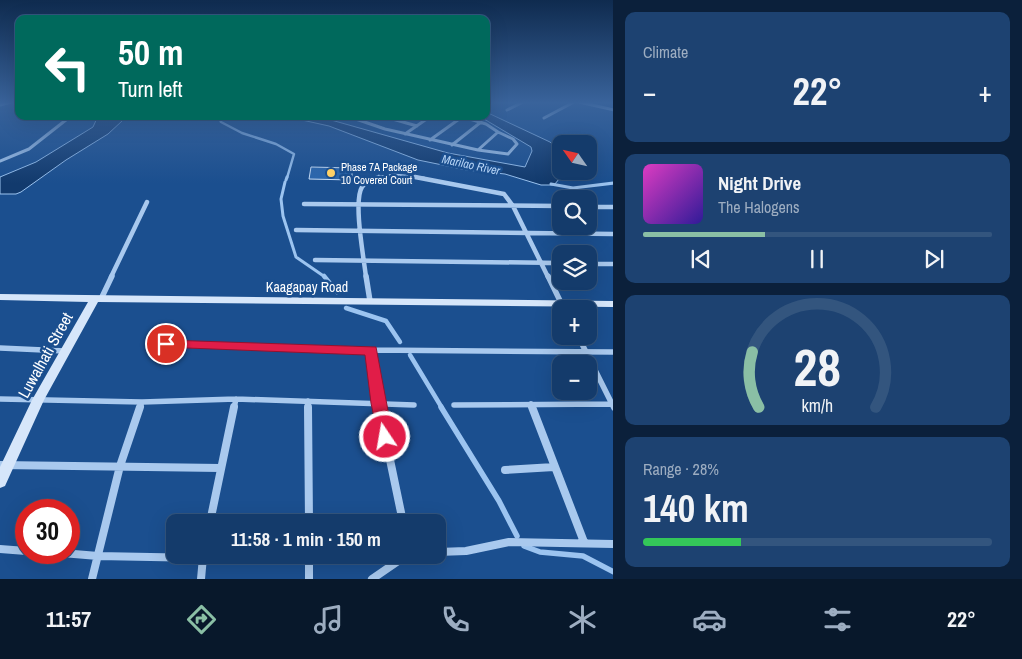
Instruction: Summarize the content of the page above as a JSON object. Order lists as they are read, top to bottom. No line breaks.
{"streets":{"street":["Kaagapay Road","Luwalhati Street"]},"crossings":[["Kaagapay Road","Luwalhati Street"]],"water":["Marilao River"],"places":["Phase 7A Package 10 Covered Court"],"north":"top left","page":{"tile":["Climate",["Range · 28%","140 km"]],"turn":["50 m","Turn left"],"heat":["−","22°","+"],"map_buttons":["+","−"],"song":["Night Drive","The Halogens"],"limit":"30","trip":"11:58 · 1 min · 150 m","tabs":["11:57","22°"],"gauge":["28","km/h"]}}
